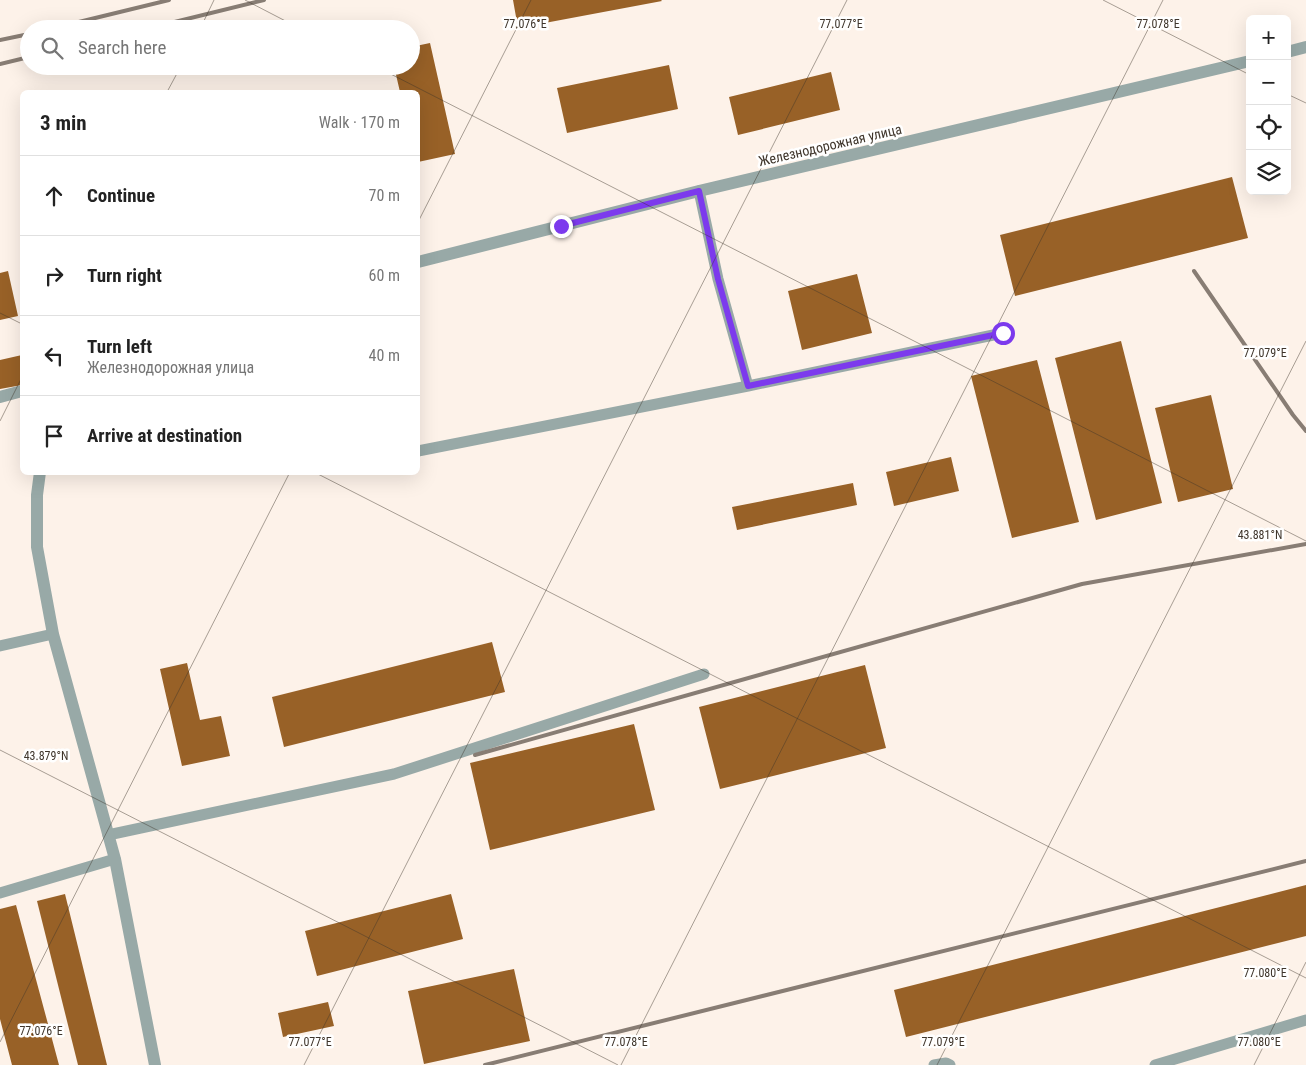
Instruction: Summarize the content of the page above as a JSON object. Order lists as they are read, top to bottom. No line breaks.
{"streets":{"street":["Железнодорожная улица"]},"page":{"map_buttons":["+","−"],"search":"Search here","heading":["3 min","Walk · 170 m"],"list":[["Continue","70 m"],["Turn right","60 m"],["Turn left","Железнодорожная улица","40 m"],"Arrive at destination"]},"coordinates":["77.076°E","77.077°E","77.078°E","77.079°E","43.881°N","43.879°N","77.080°E"]}
